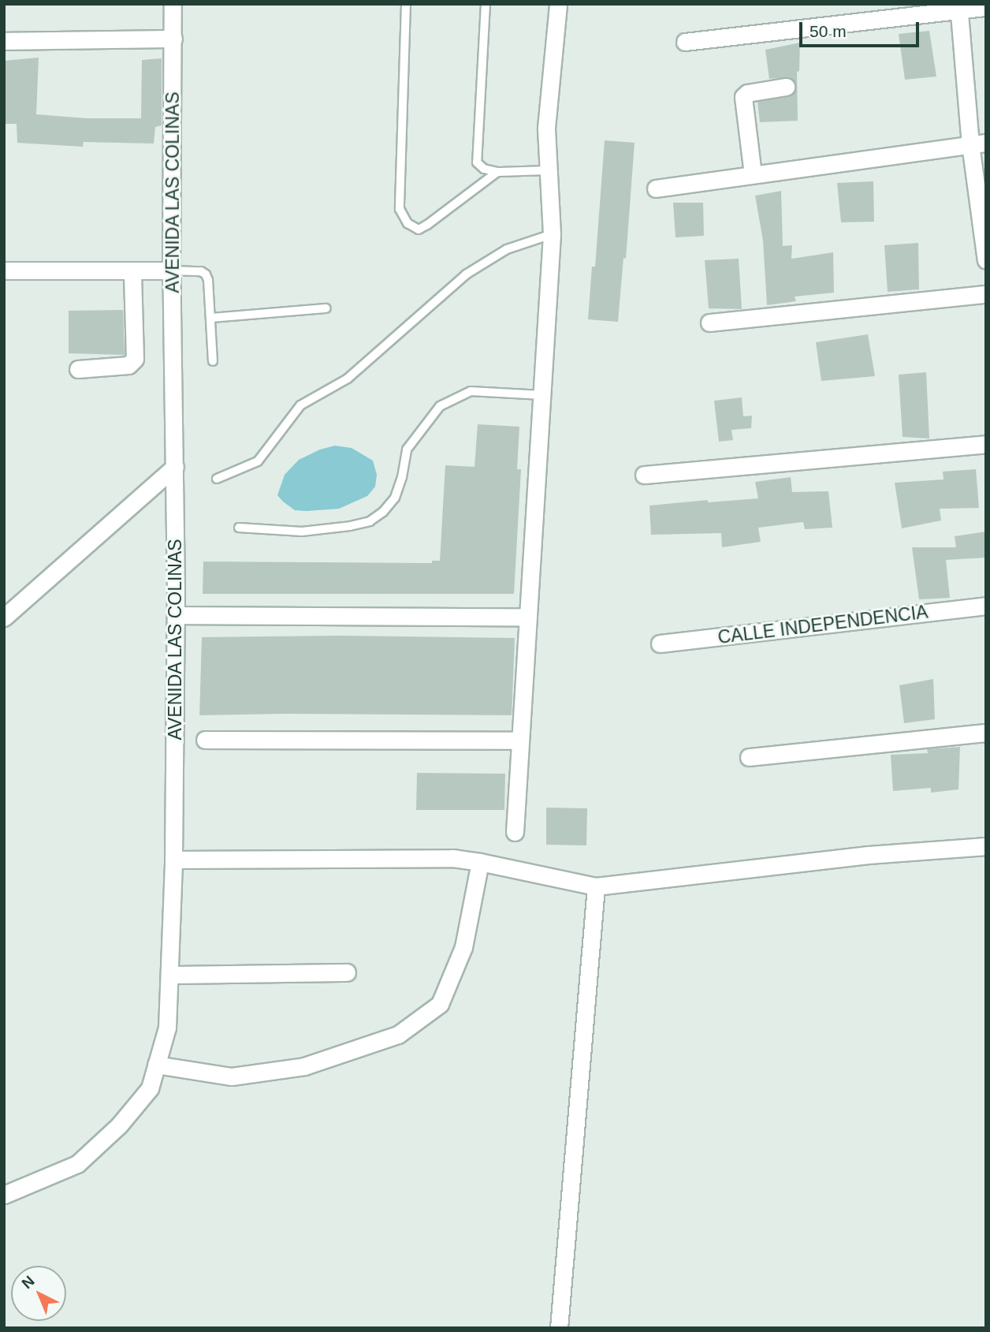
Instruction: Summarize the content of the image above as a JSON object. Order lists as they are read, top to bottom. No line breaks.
{"streets":{"street":["AVENIDA LAS COLINAS","CALLE INDEPENDENCIA"]},"scale_bar":"50 m","north":"top left"}
